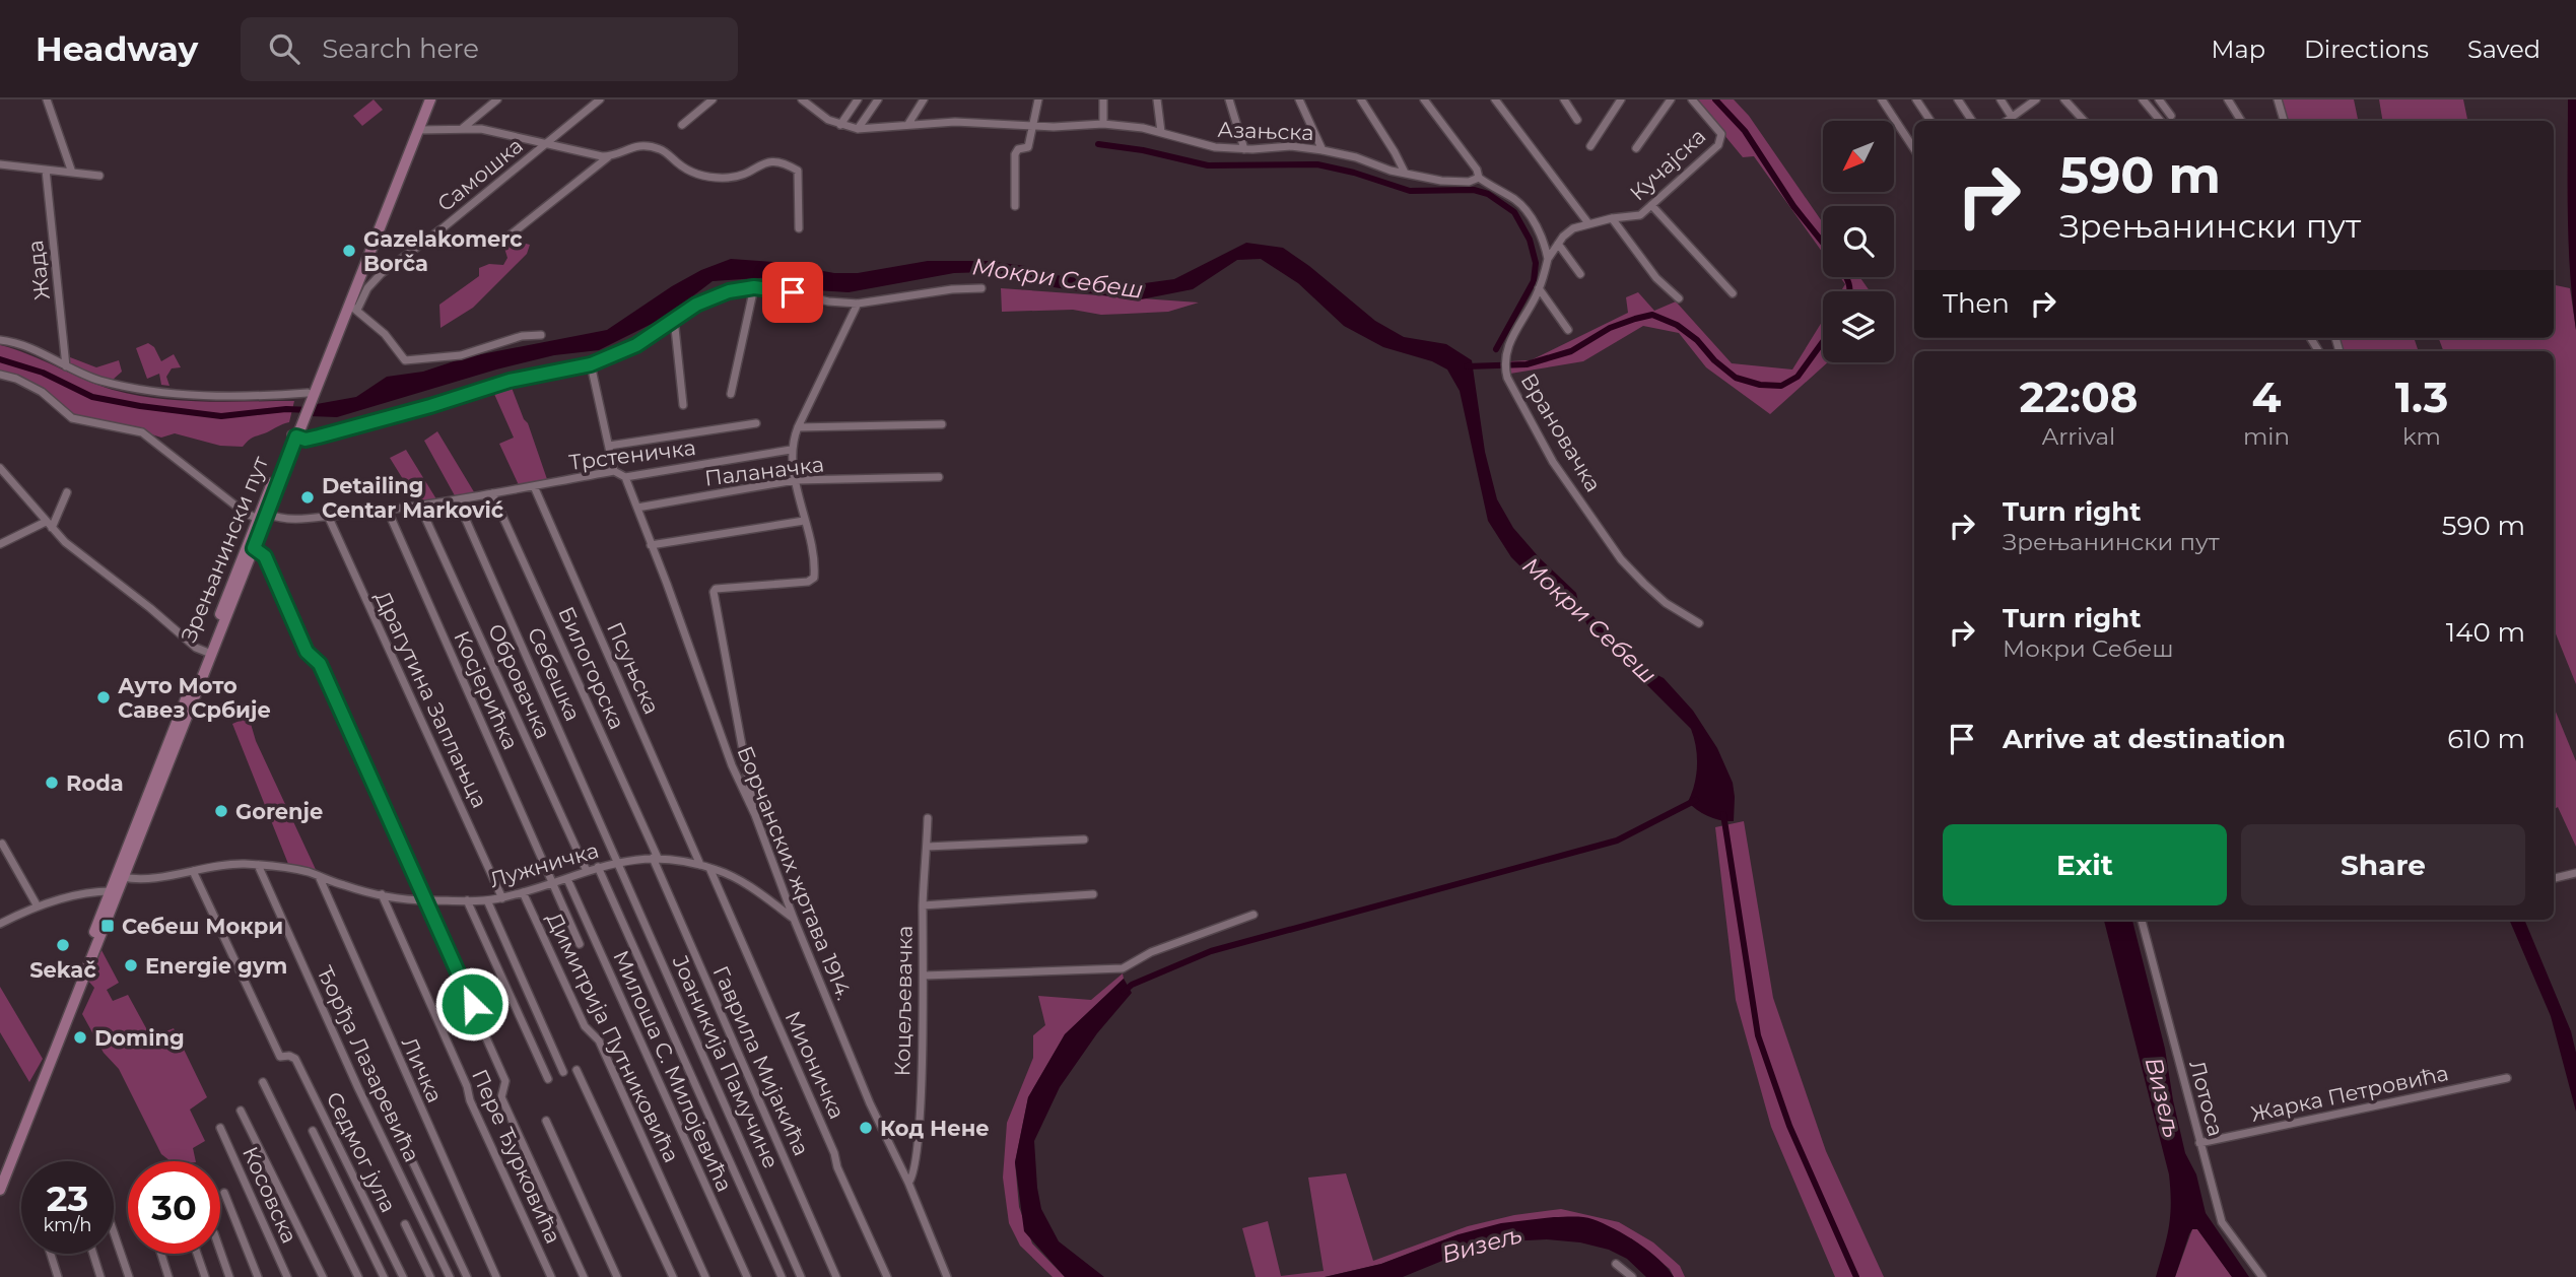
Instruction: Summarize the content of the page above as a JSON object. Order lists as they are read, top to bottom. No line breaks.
{"streets":{"main road":["Зрењанински пут"],"street":["Азањска","Кучајска","Самошка","Жада","Врановачка","Трстеничка","Паланачка","Билогорска","Псуњска","Себешка","Обровачка","Косјерићка","Драгутина Заплањца","Лужничка","Борчанских жртава 1914.","Коцељевачка","Димитрија Путниковића","Гаврила Мијакића","Јоаникија Памучине","Ђорђа Лазаревића","Мионичка","Личка","Милоша С. Милојевића","Жарка Петровића","Лотоса","Седмог јула","Пере Ђурковића","Косовска"]},"crossings":[["Самошка","Зрењанински пут"],["Трстеничка","Зрењанински пут"],["Трстеничка","Билогорска"],["Трстеничка","Псуњска"],["Трстеничка","Себешка"],["Трстеничка","Обровачка"],["Трстеничка","Косјерићка"],["Трстеничка","Драгутина Заплањца"],["Трстеничка","Борчанских жртава 1914."],["Паланачка","Борчанских жртава 1914."],["Зрењанински пут","Лужничка"],["Билогорска","Лужничка"],["Билогорска","Гаврила Мијакића"],["Псуњска","Лужничка"],["Себешка","Лужничка"],["Себешка","Јоаникија Памучине"],["Обровачка","Лужничка"],["Косјерићка","Лужничка"],["Драгутина Заплањца","Лужничка"],["Лужничка","Борчанских жртава 1914."],["Лужничка","Димитрија Путниковића"],["Лужничка","Гаврила Мијакића"],["Лужничка","Јоаникија Памучине"],["Лужничка","Ђорђа Лазаревића"],["Лужничка","Мионичка"],["Лужничка","Личка"],["Лужничка","Милоша С. Милојевића"],["Лужничка","Седмог јула"],["Лужничка","Пере Ђурковића"],["Борчанских жртава 1914.","Коцељевачка"],["Жарка Петровића","Лотоса"]],"water":["Мокри Себеш","Визељ"],"places":{"other":["Gazelakomerc Borča","Detailing Centar Marković","Ауто Мото Савез Србије","Roda","Gorenje","Sekač","Energie gym","Doming","Код Нене"],"transit":["Себеш Мокри"]},"north":"bottom left","page":{"header":"Headway","search":"Search here","nav":["Map","Directions","Saved"],"turn":["590 m","Зрењанински пут"],"then":"Then","eta":["22:08","Arrival","4","min","1.3","km"],"list":[{"name":"Turn right","note":"Зрењанински пут","value":"590 m"},{"name":"Turn right","note":"Мокри Себеш","value":"140 m"},{"name":"Arrive at destination","value":"610 m"}],"buttons":["Exit","Share"],"speed":"23 km/h","limit":"30"}}
